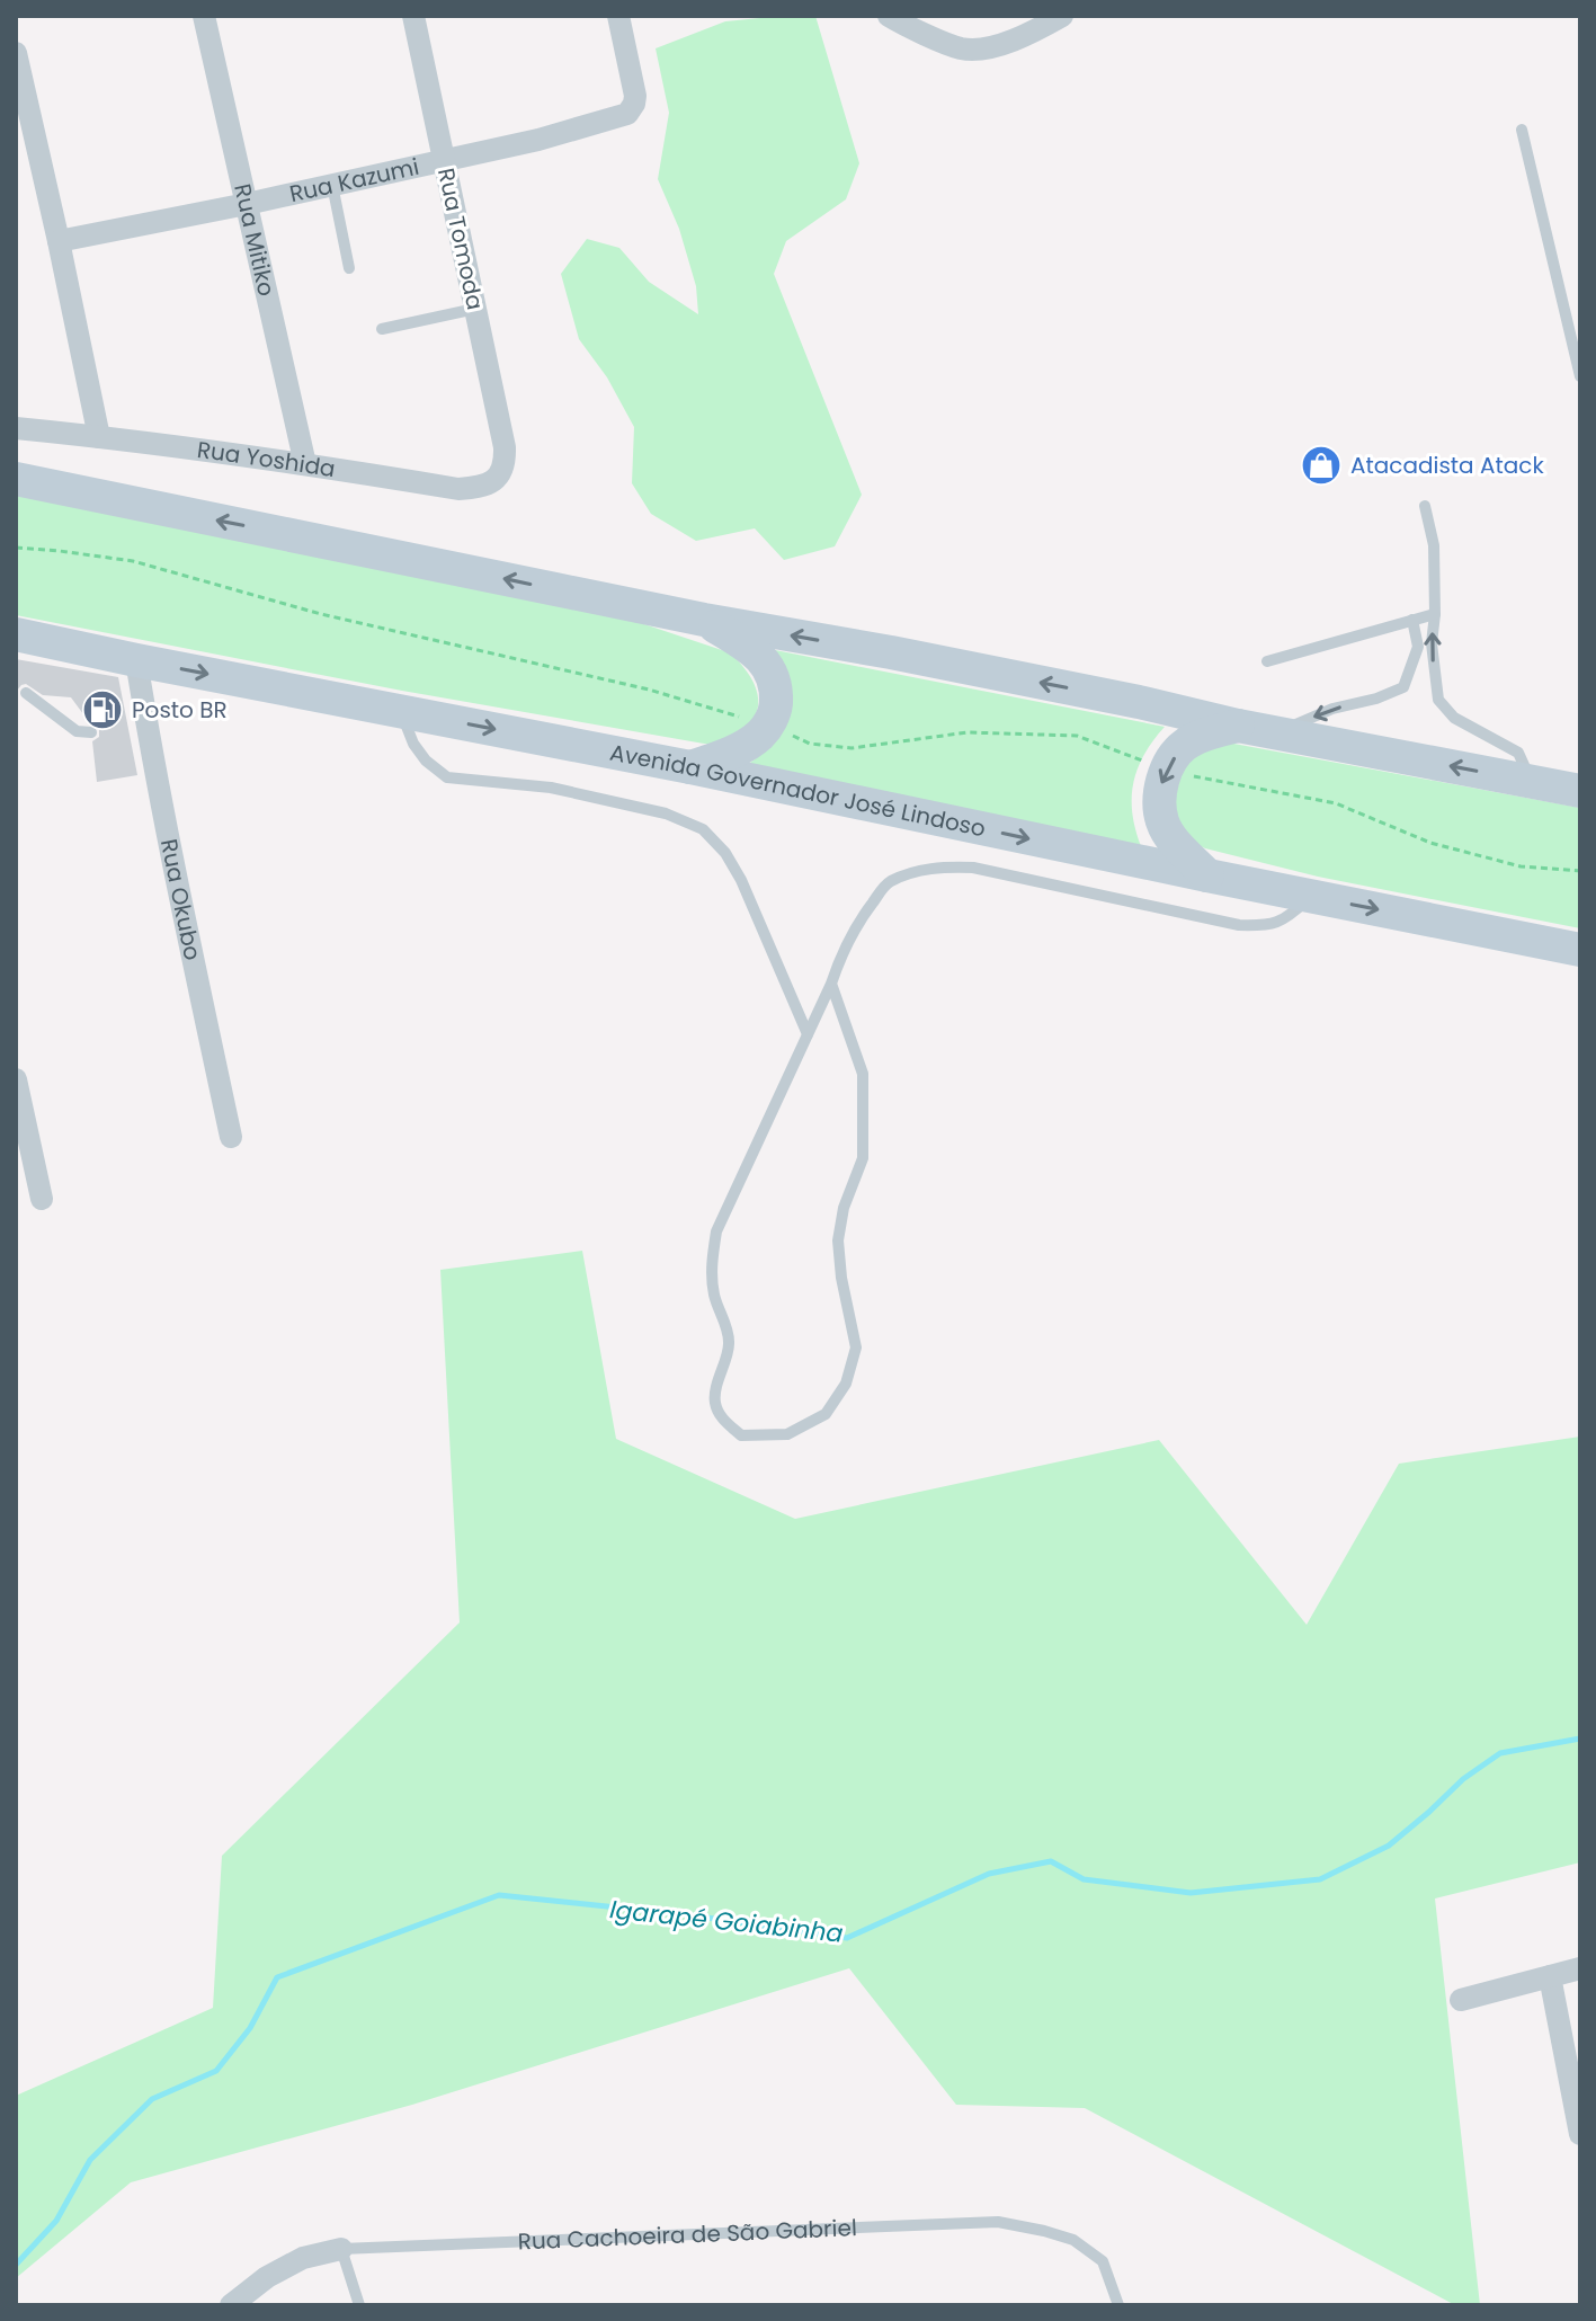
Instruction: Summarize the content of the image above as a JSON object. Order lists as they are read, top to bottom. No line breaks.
{"streets":{"main road":["Avenida Governador José Lindoso"],"street":["Rua Kazumi","Rua Tomoda","Rua Mitiko","Rua Yoshida","Rua Okubo","Rua Cachoeira de São Gabriel"]},"crossings":[["Rua Kazumi","Rua Tomoda"],["Rua Kazumi","Rua Mitiko"],["Rua Tomoda","Rua Yoshida"],["Rua Mitiko","Rua Yoshida"],["Avenida Governador José Lindoso","Rua Okubo"]],"water":["Igarapé Goiabinha"],"places":{"shop":["Atacadista Atack"],"fuel station":["Posto BR"]}}
